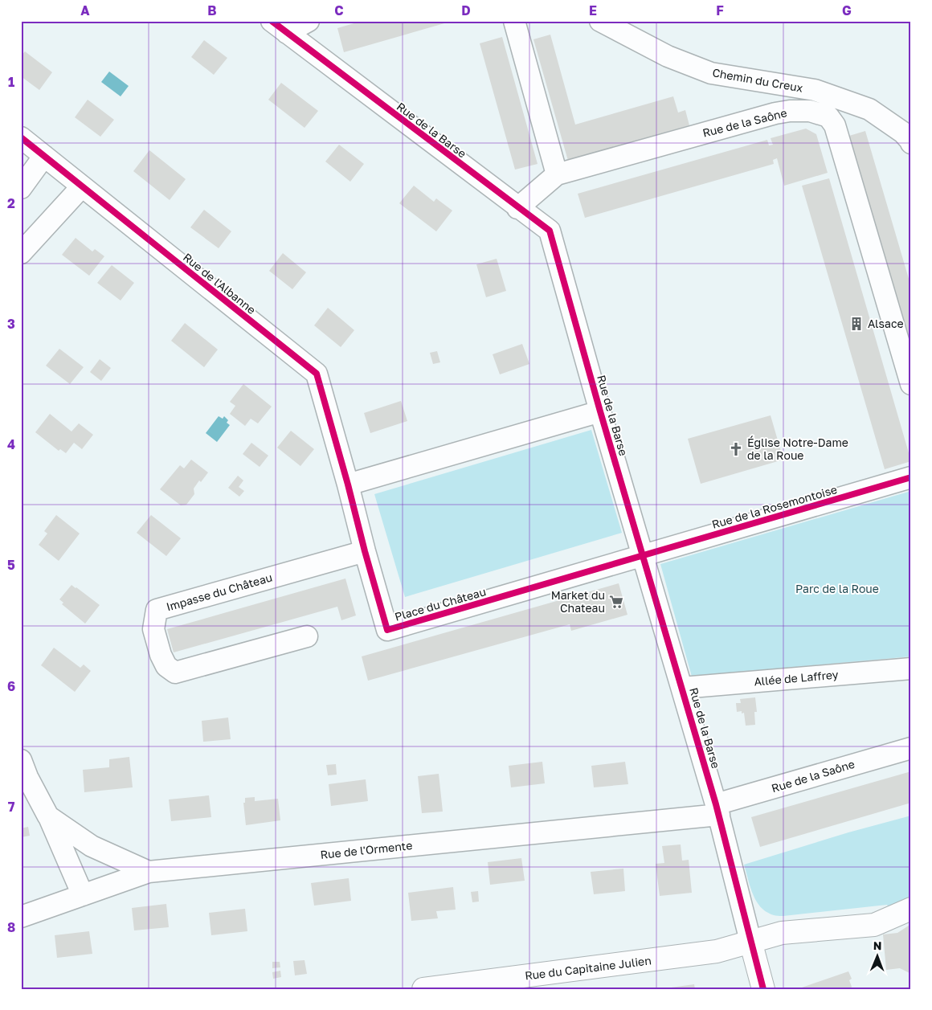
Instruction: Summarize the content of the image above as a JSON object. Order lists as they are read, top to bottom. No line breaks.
{"streets":{"street":["Chemin du Creux","Rue de la Saône","Rue de la Barse","Rue de l'Albanne","Rue de la Rosemontoise","Impasse du Château","Place du Château","Allée de Laffrey","Rue de l'Ormente","Rue du Capitaine Julien"]},"crossings":[["Rue de la Saône","Rue de la Barse"],["Rue de la Saône","Rue de l'Ormente"],["Rue de la Barse","Rue de la Rosemontoise"],["Rue de la Barse","Place du Château"],["Rue de la Barse","Allée de Laffrey"],["Rue de la Barse","Rue de l'Ormente"],["Rue de la Barse","Rue du Capitaine Julien"],["Rue de l'Albanne","Place du Château"],["Rue de la Rosemontoise","Place du Château"],["Impasse du Château","Place du Château"]],"parks":["Parc de la Roue"],"places":{"building":["Alsace"],"church":["Église Notre-Dame de la Roue"],"supermarket":["Market du Chateau"]},"north":"top","grid":{"columns":["A","B","C","D","E","F","G"],"rows":["1","2","3","4","5","6","7","8"]}}
